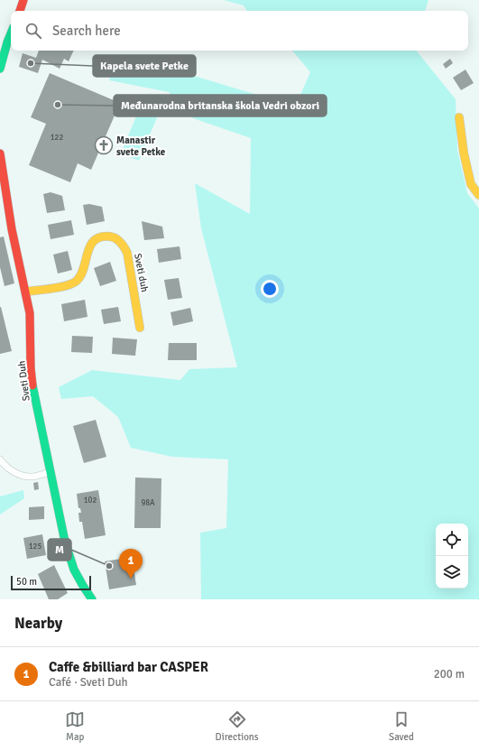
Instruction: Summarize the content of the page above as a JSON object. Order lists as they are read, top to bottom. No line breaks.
{"streets":{"main road":["Sveti duh","Sveti Duh"]},"crossings":[["Sveti duh","Sveti Duh"]],"places":{"other":["Kapela svete Petke","Međunarodna britanska škola Vedri obzori","M"],"church":["Manastir svete Petke"]},"house_numbers":["122","102","98A","125"],"scale_bar":"50 m","page":{"search":"Search here","pins":"1","scale":"50 m","heading":"Nearby","list":[{"mark":"1","name":"Caffe &billiard bar CASPER","note":"Café · Sveti Duh","value":"200 m"}],"nav":["Map","Directions","Saved"]}}
